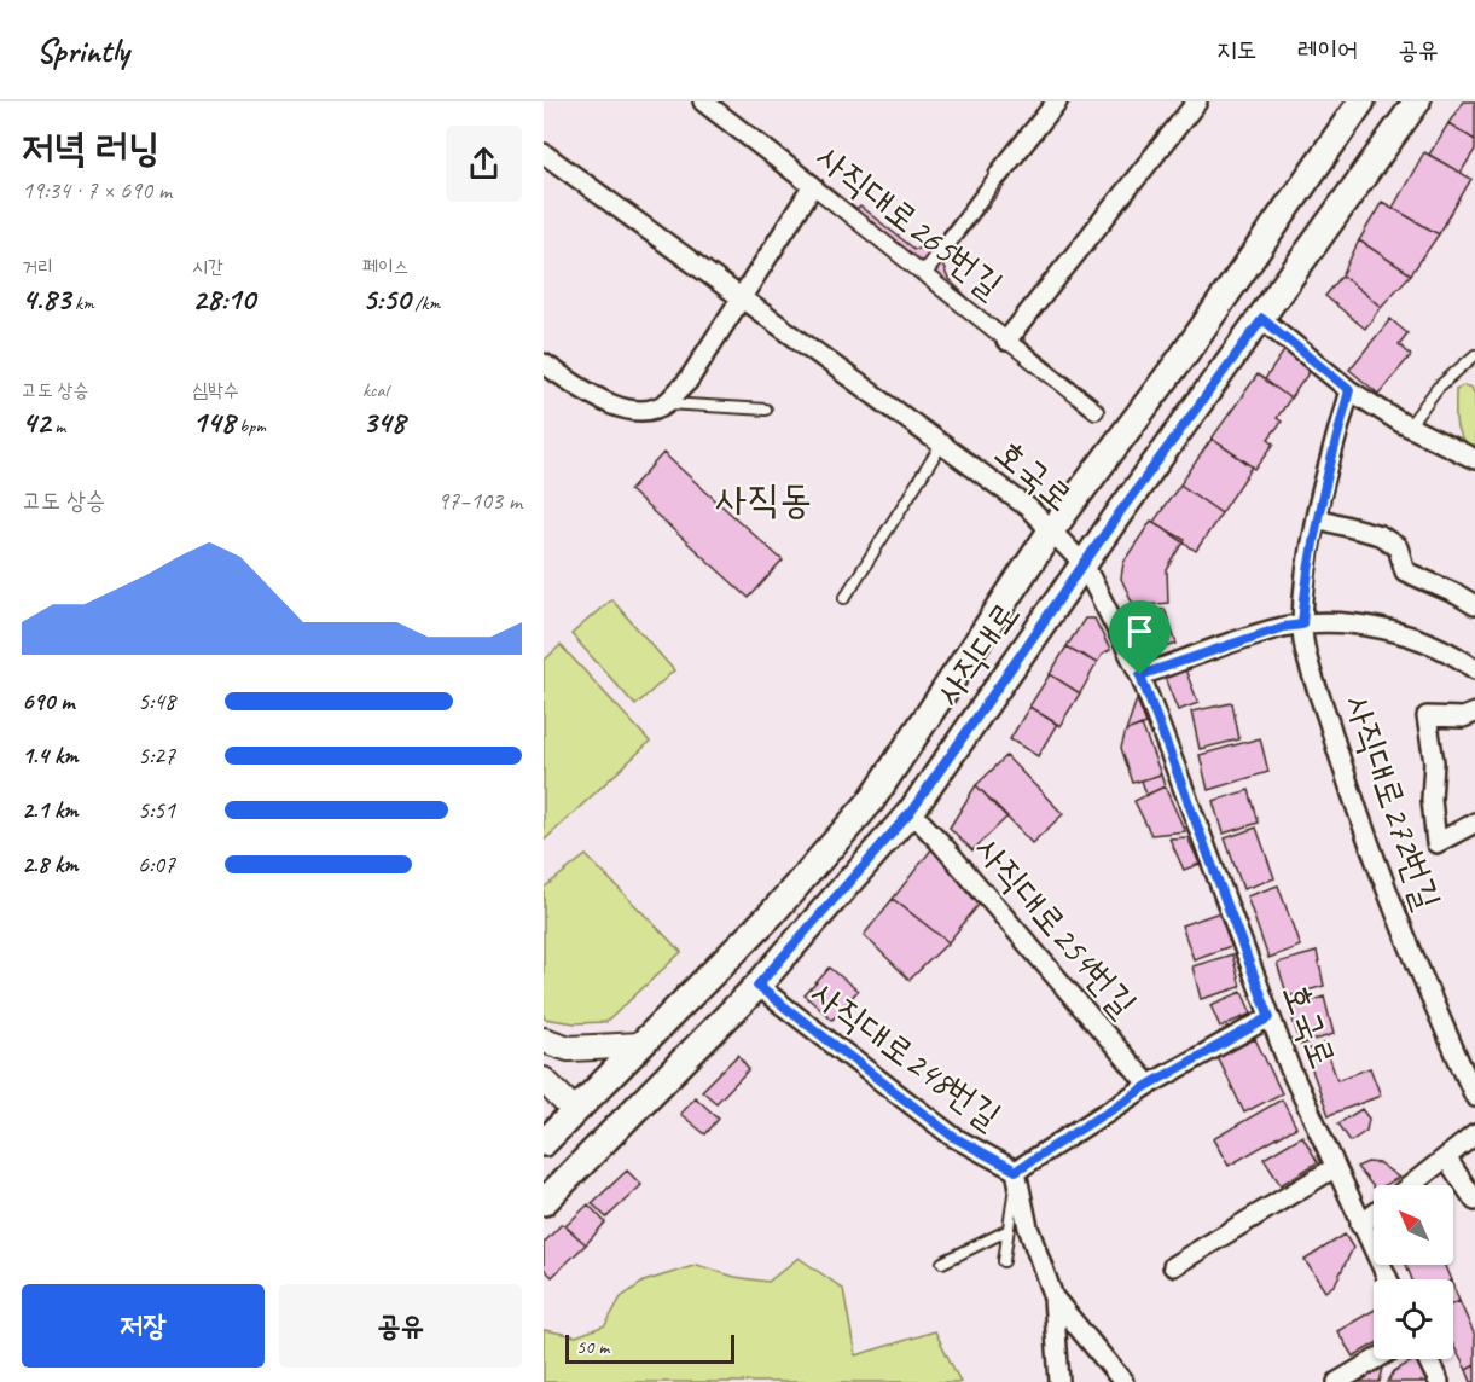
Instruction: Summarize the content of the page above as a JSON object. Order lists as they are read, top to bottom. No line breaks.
{"streets":{"main road":["사직대로"],"street":["사직대로265번길","호국로","사직대로272번길","사직대로254번길","사직대로248번길"]},"crossings":[["호국로","사직대로"],["사직대로","사직대로254번길"],["사직대로","사직대로248번길"]],"districts":["사직동"],"scale_bar":"50 m","north":"top left","page":{"header":"Sprintly","nav":["지도","레이어","공유"],"heading":["저녁 러닝","19:34 · 7 × 690 m"],"stats":[["거리","4.83 km"],["시간","28:10"],["페이스","5:50 /km"],["고도 상승","42 m"],["심박수","148 bpm"],["kcal","348"]],"chart":["고도 상승","97–103 m"],"list":[{"name":"690 m","note":"5:48"},{"name":"1.4 km","note":"5:27"},{"name":"2.1 km","note":"5:51"},{"name":"2.8 km","note":"6:07"}],"buttons":["저장","공유"],"scale":"50 m"}}
